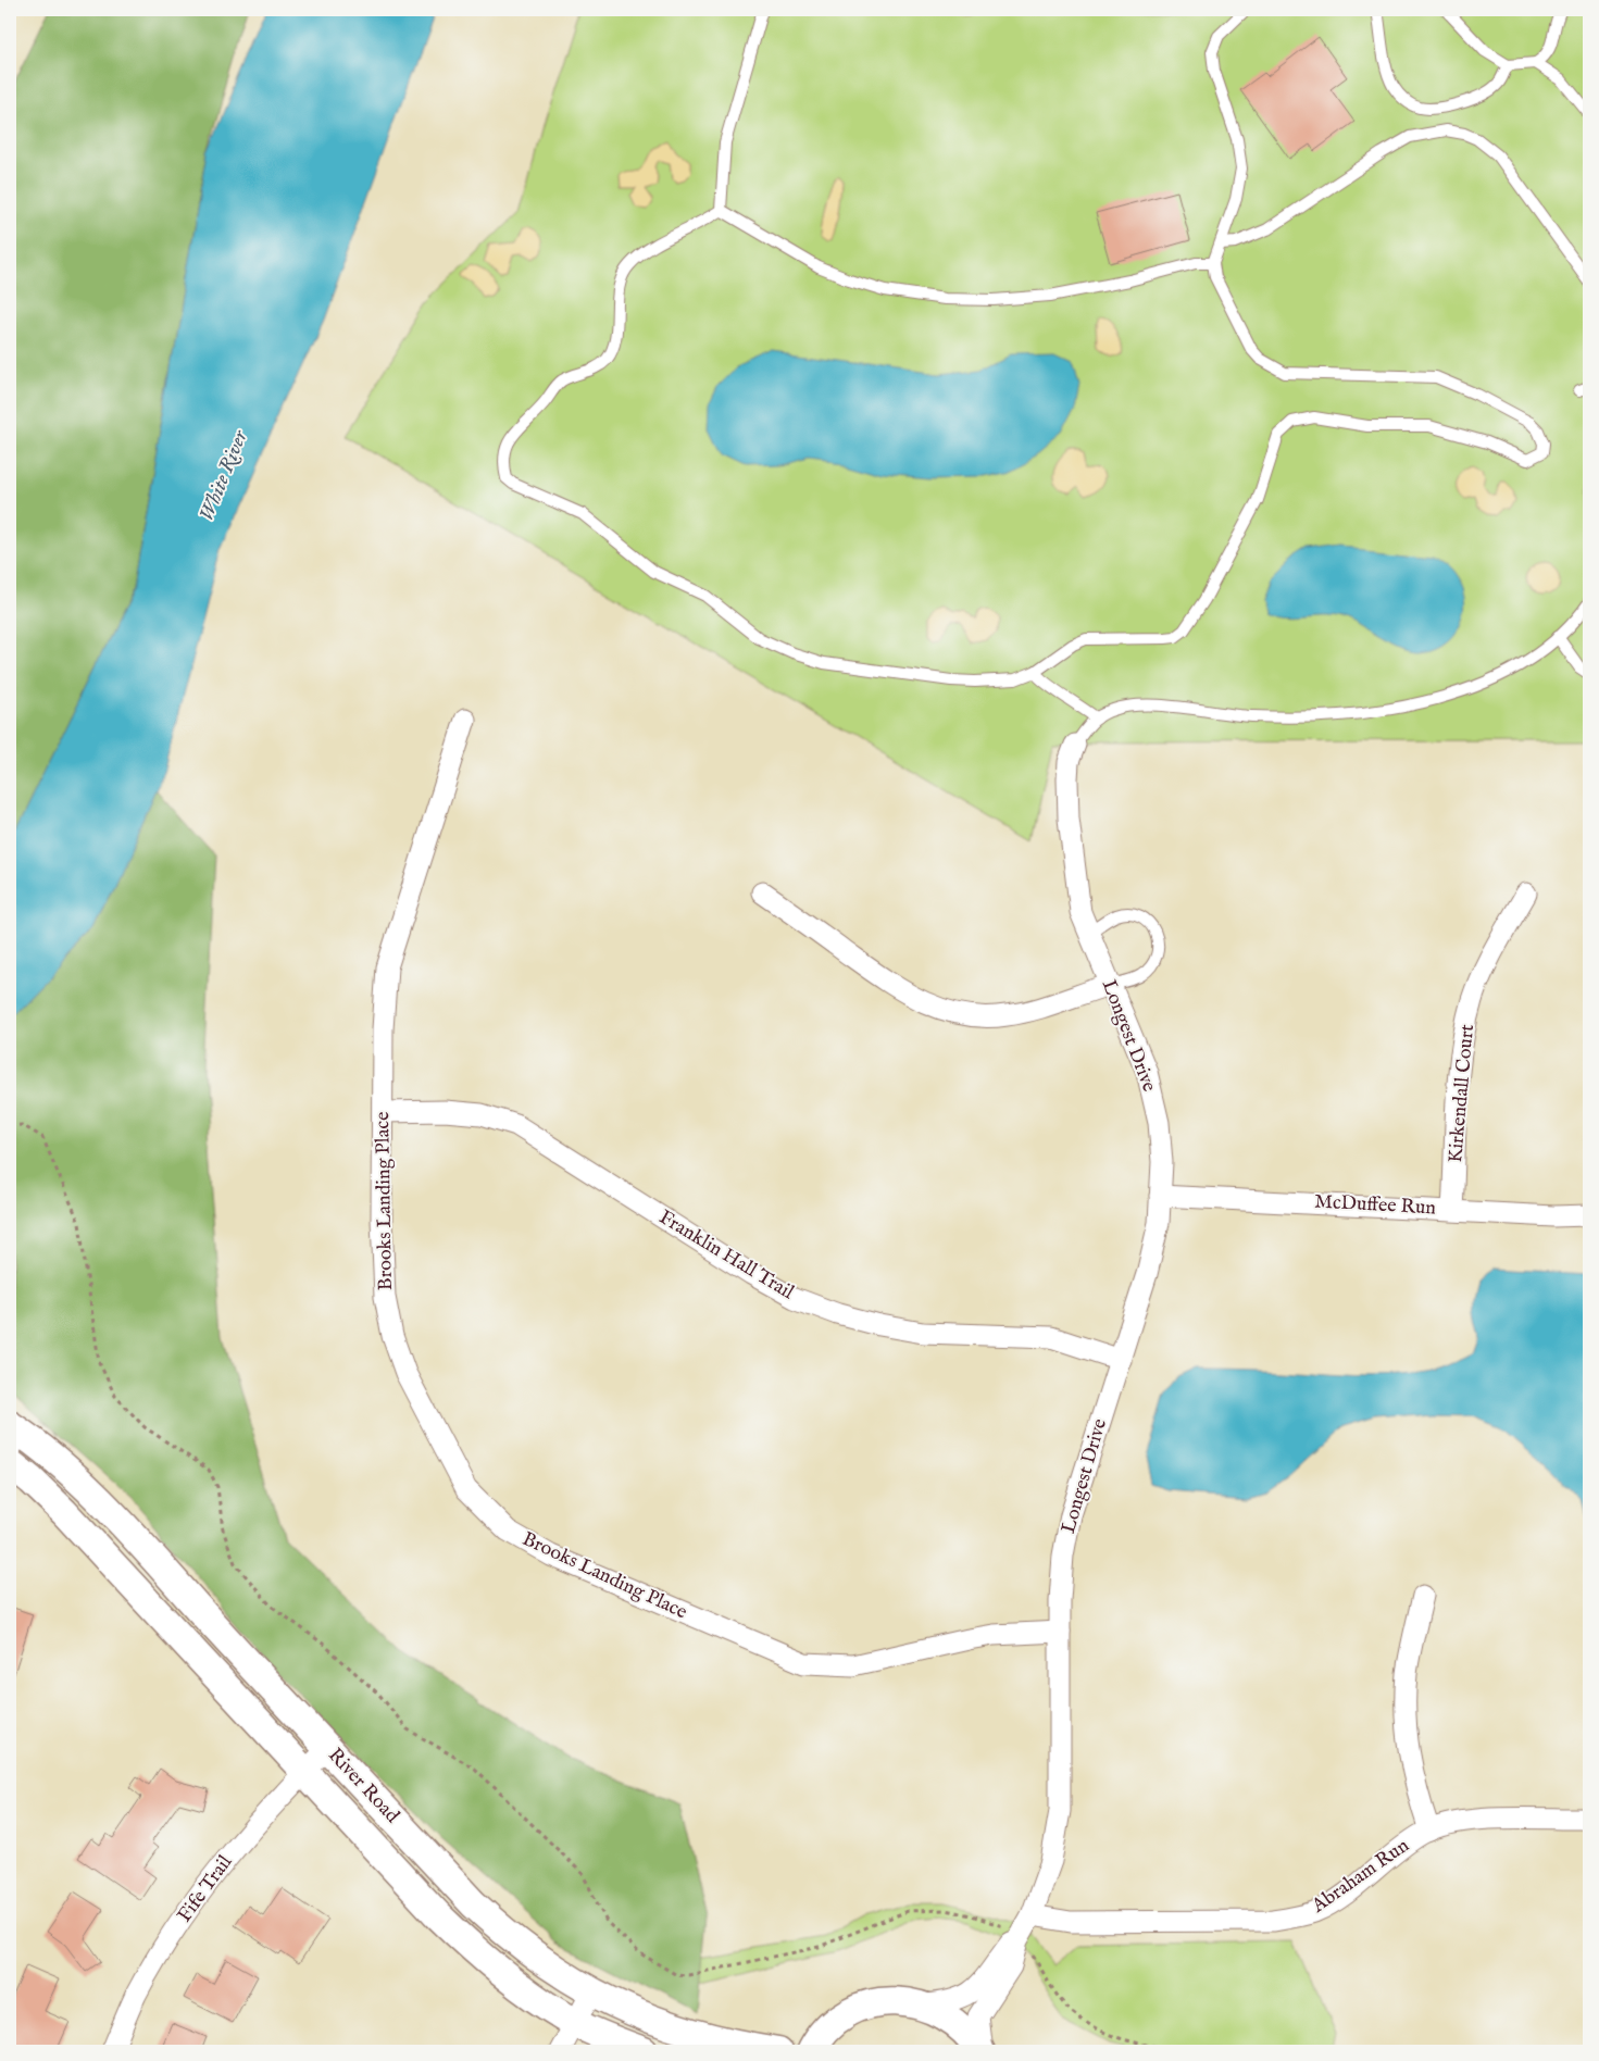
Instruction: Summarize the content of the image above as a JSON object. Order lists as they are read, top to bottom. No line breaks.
{"streets":{"main road":["River Road"],"street":["Longest Drive","Kirkendall Court","Brooks Landing Place","McDuffee Run","Franklin Hall Trail","Abraham Run","Fife Trail"]},"crossings":[["Longest Drive","Brooks Landing Place"],["Longest Drive","McDuffee Run"],["Longest Drive","Franklin Hall Trail"],["Longest Drive","Abraham Run"],["Kirkendall Court","McDuffee Run"],["Brooks Landing Place","Franklin Hall Trail"],["River Road","Fife Trail"]],"water":["White River"]}
